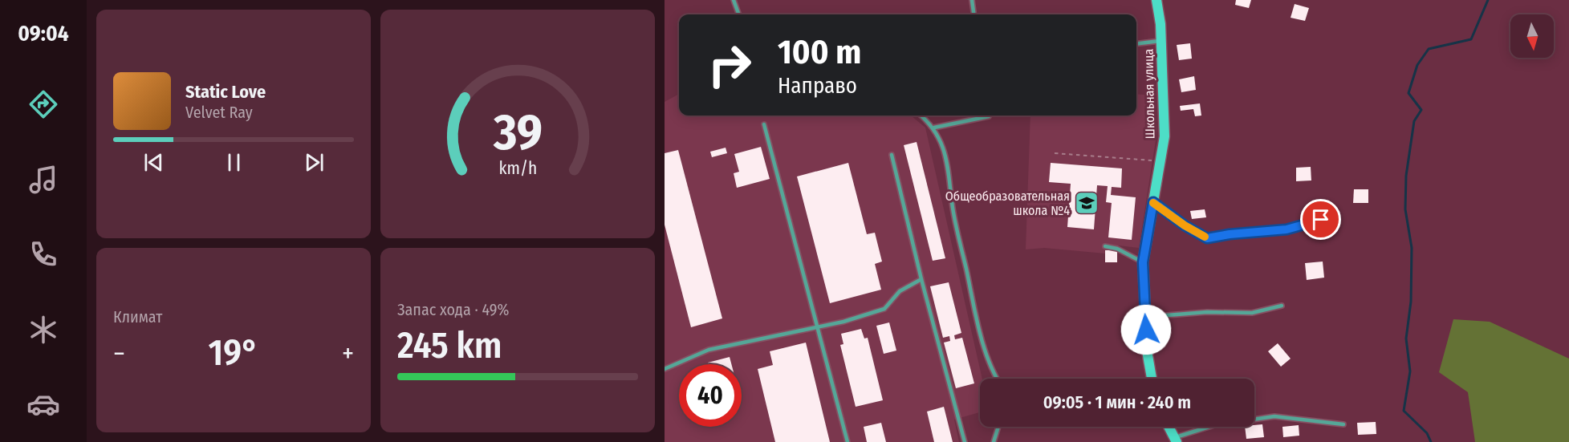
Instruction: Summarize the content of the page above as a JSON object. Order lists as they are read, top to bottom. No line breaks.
{"streets":{"street":["Школьная улица"]},"places":{"school or university":["Общеобразовательная школа №4"]},"north":"bottom","page":{"tabs":"09:04","turn":["100 m","Направо"],"song":["Static Love","Velvet Ray"],"tile":["Климат",["Запас хода · 49%","245 km"]],"heat":["−","19°","+"],"limit":"40","trip":"09:05 · 1 мин · 240 m","gauge":["39","km/h"]}}
